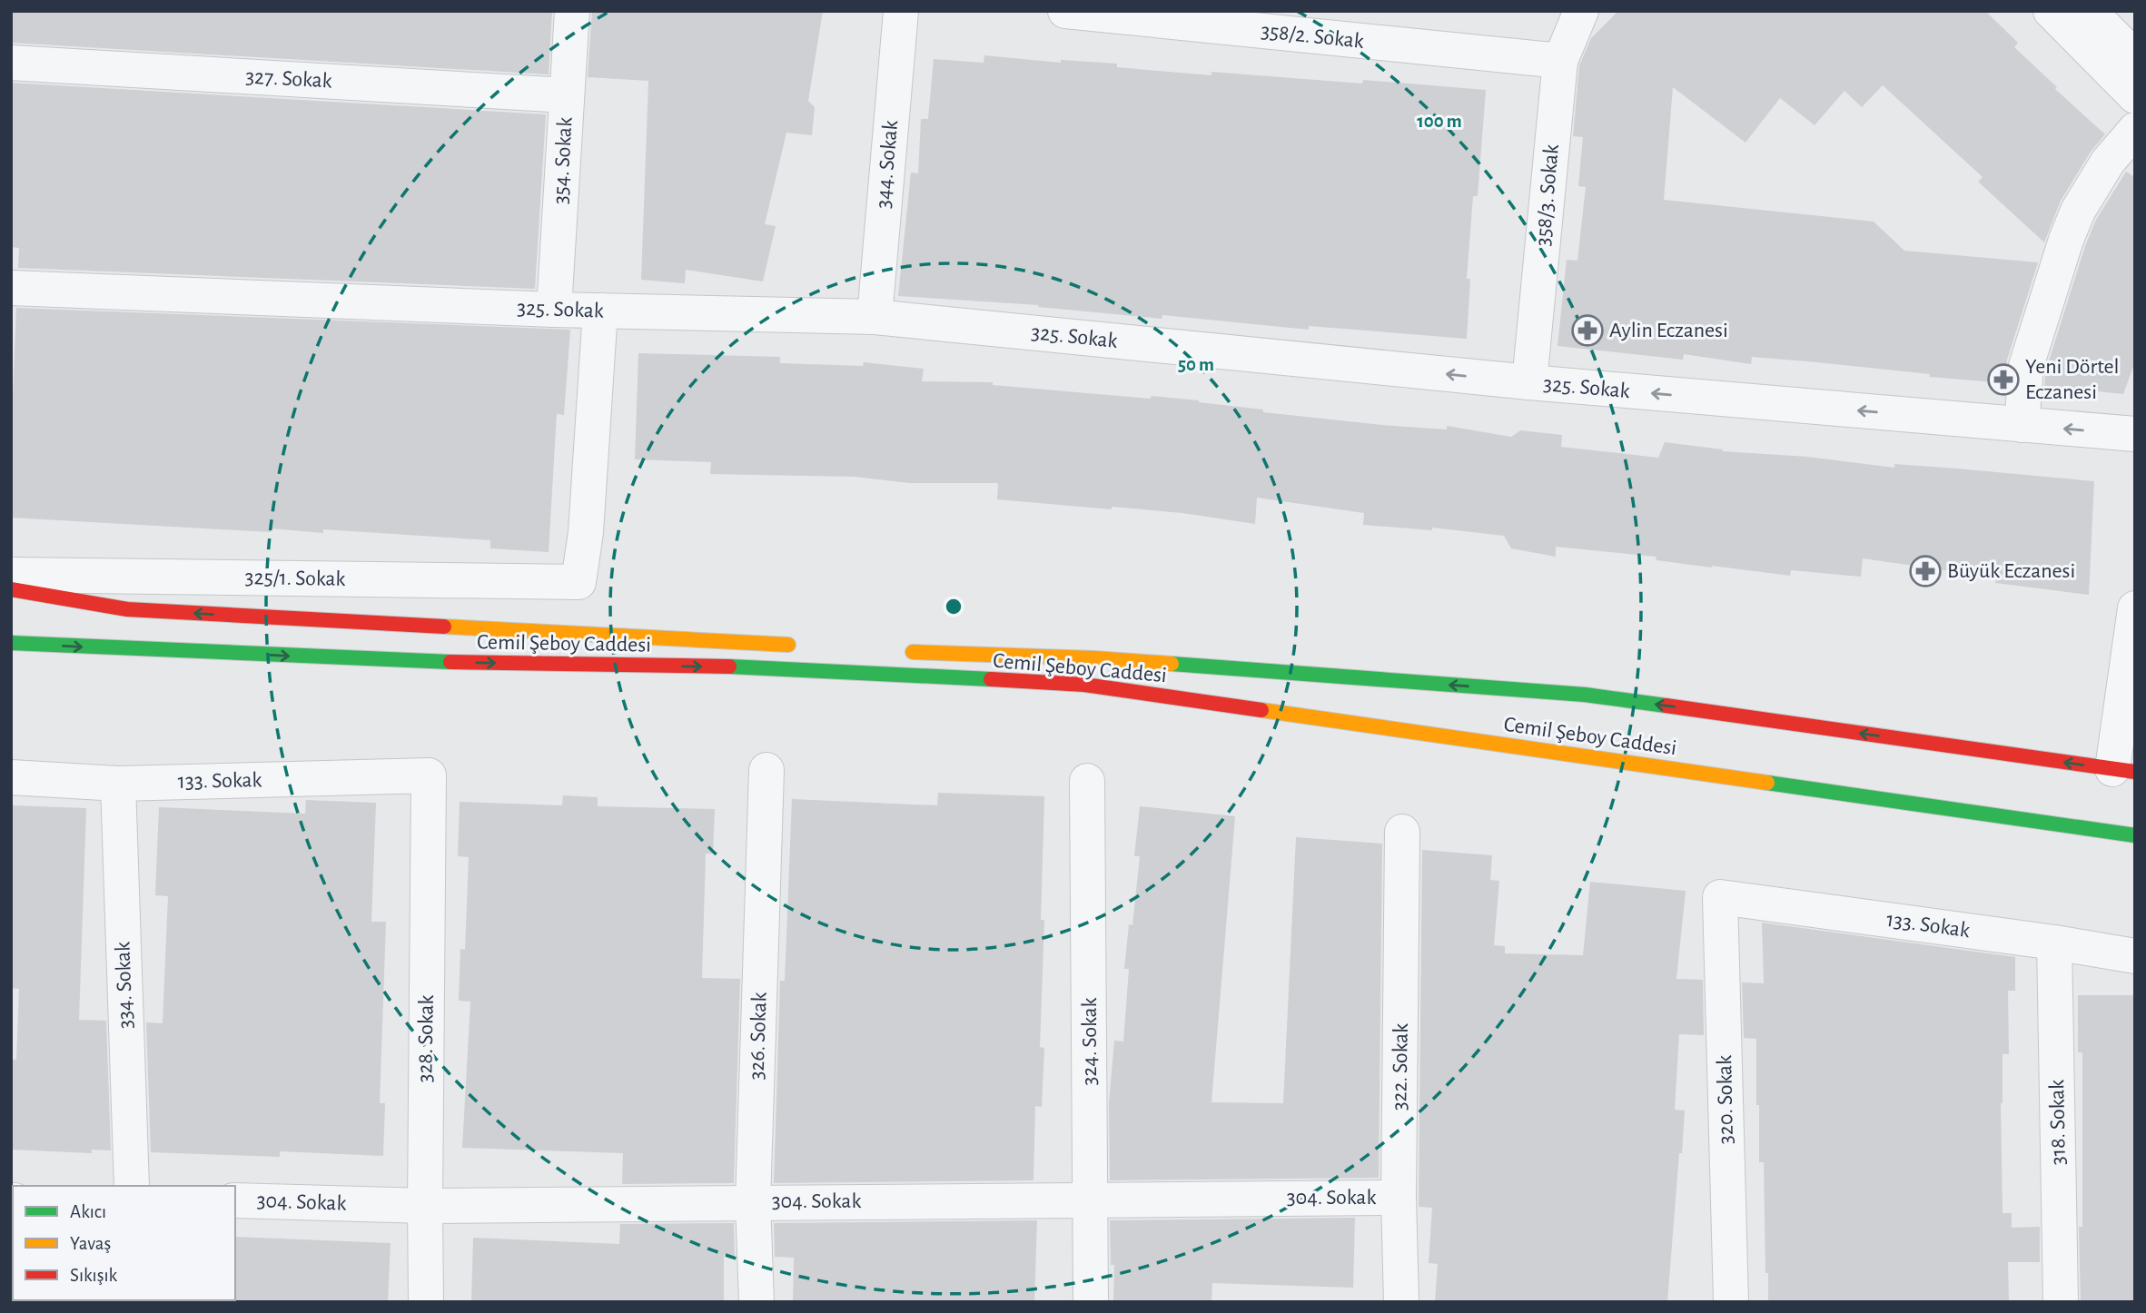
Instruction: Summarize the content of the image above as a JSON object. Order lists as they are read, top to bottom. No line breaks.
{"streets":{"main road":["Cemil Şeboy Caddesi"],"street":["358/2. Sokak","327. Sokak","354. Sokak","344. Sokak","358/3. Sokak","325. Sokak","325/1. Sokak","133. Sokak","334. Sokak","326. Sokak","328. Sokak","324. Sokak","322. Sokak","320. Sokak","318. Sokak","304. Sokak"]},"crossings":[["358/2. Sokak","358/3. Sokak"],["327. Sokak","354. Sokak"],["354. Sokak","325. Sokak"],["344. Sokak","325. Sokak"],["358/3. Sokak","325. Sokak"],["325. Sokak","325/1. Sokak"],["133. Sokak","334. Sokak"],["133. Sokak","328. Sokak"],["133. Sokak","320. Sokak"],["133. Sokak","318. Sokak"],["326. Sokak","304. Sokak"],["328. Sokak","304. Sokak"],["324. Sokak","304. Sokak"],["322. Sokak","304. Sokak"]],"one_way":["325. Sokak"],"places":{"pharmacy":["Aylin Eczanesi","Yeni Dörtel Eczanesi","Büyük Eczanesi"]},"legend":["Akıcı","Yavaş","Sıkışık"],"rings":["100 m","50 m"]}
